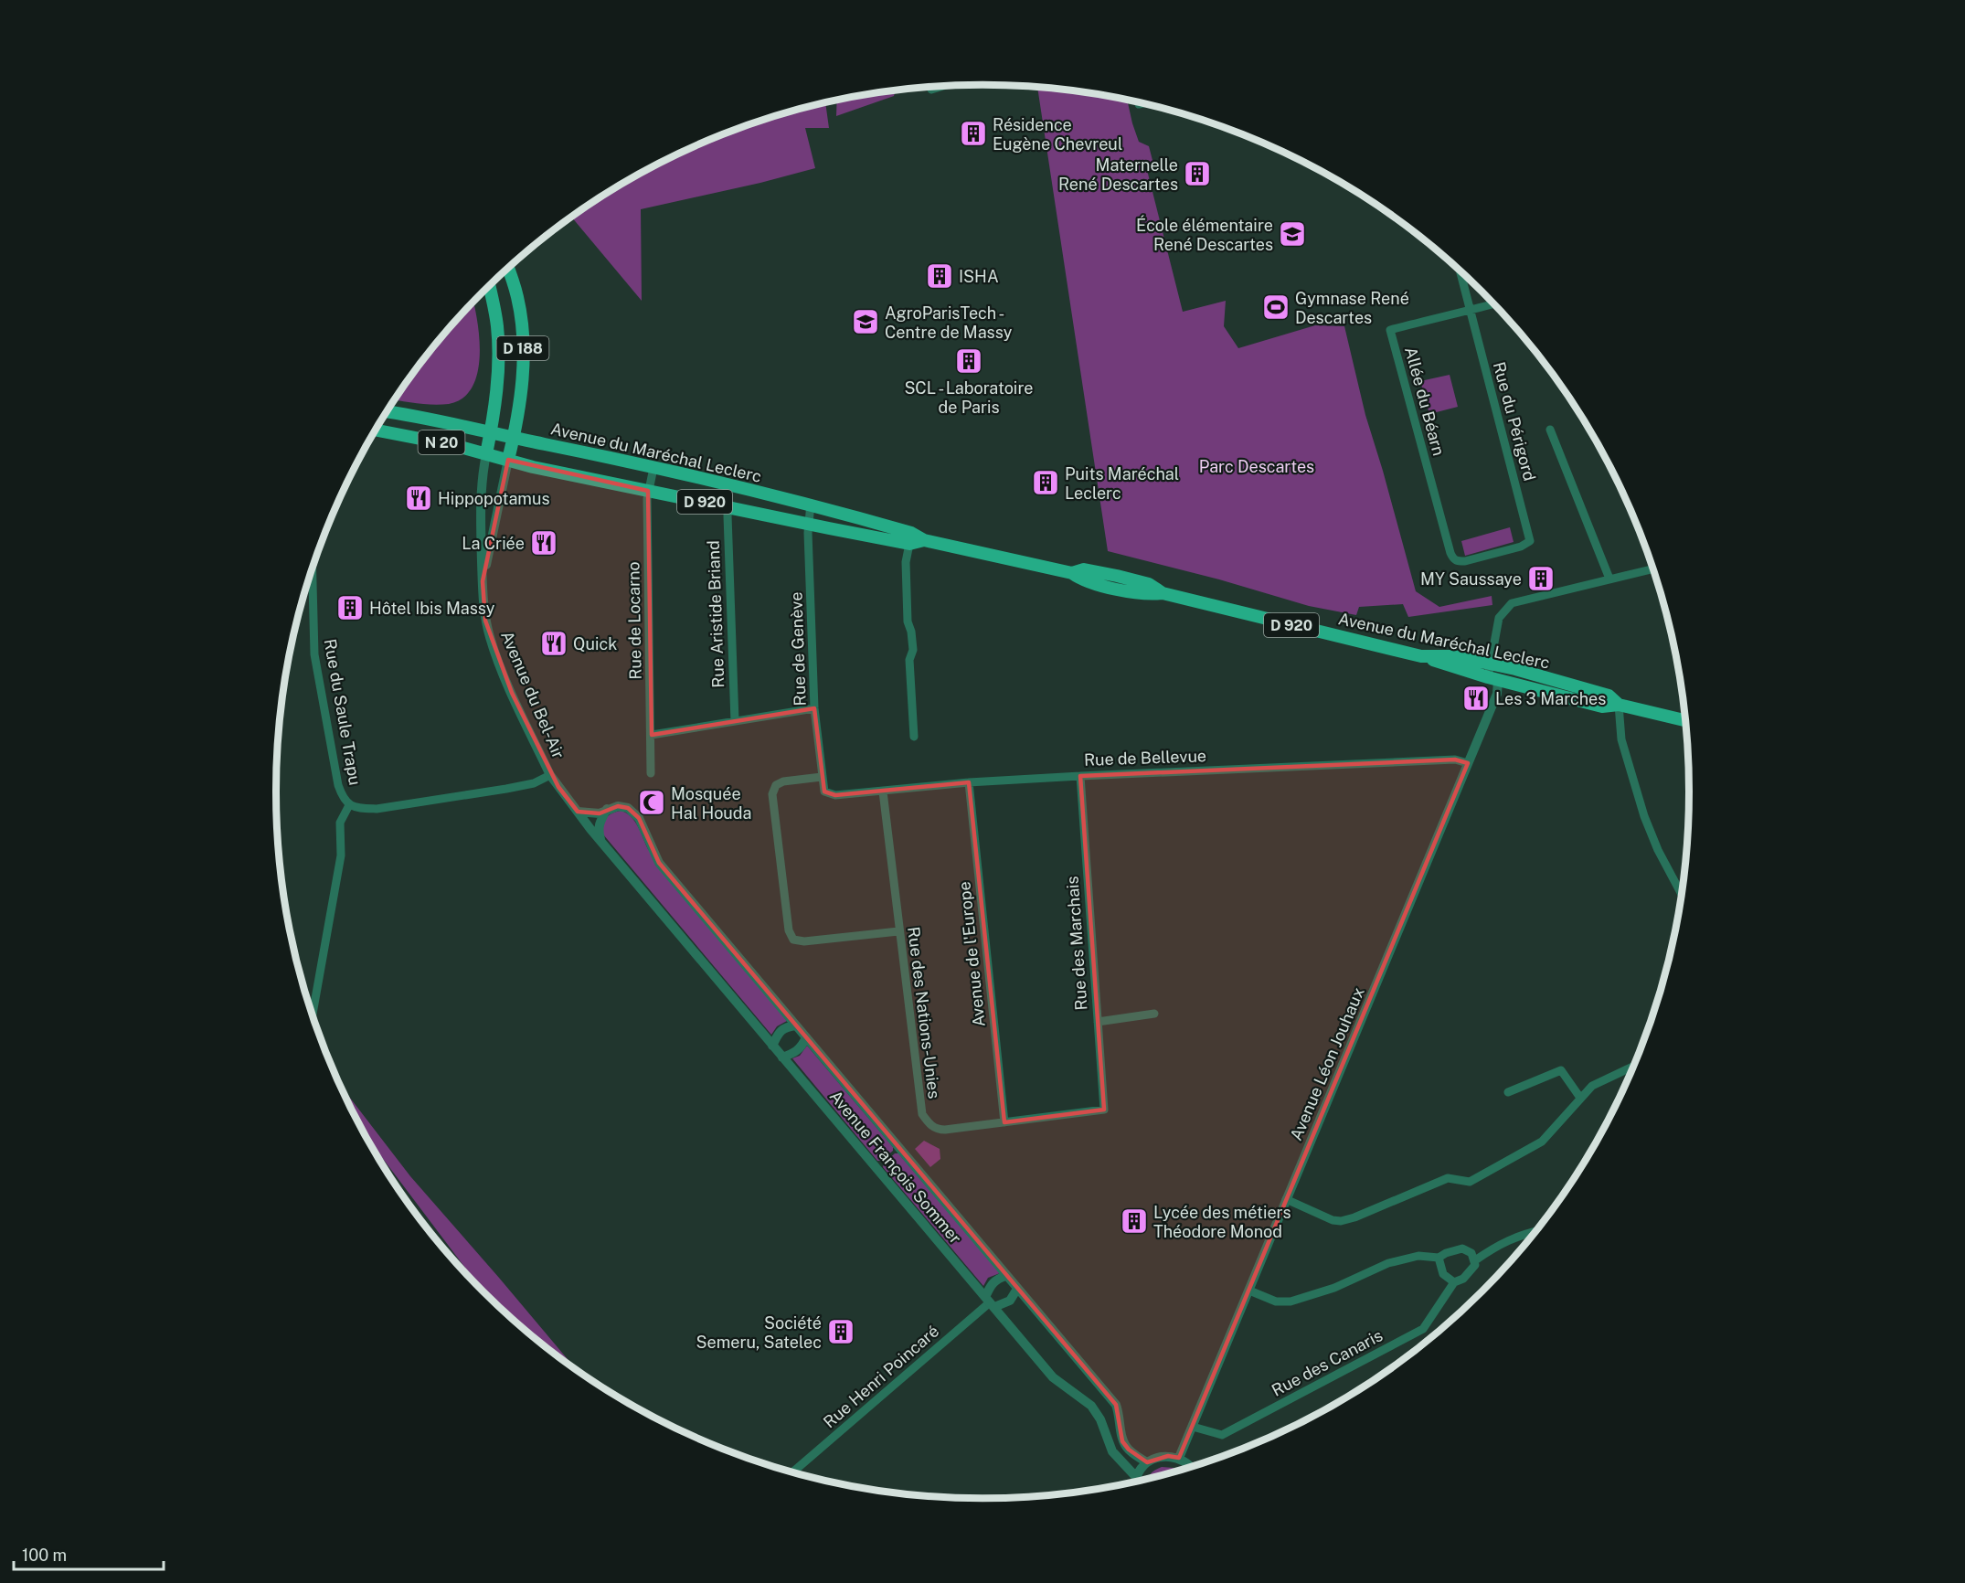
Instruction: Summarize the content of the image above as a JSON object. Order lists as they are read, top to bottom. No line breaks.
{"streets":{"main road":["D 188","N 20","Avenue du Maréchal Leclerc","D 920"],"street":["Allée du Béarn","Rue du Périgord","Rue Aristide Briand","Rue de Locarno","Rue de Genève","Avenue du Bel-Air","Rue du Saule Trapu","Rue de Bellevue","Rue des Marchais","Avenue de l'Europe","Rue des Nations-Unies","Avenue Léon Jouhaux","Avenue François Sommer","Rue des Canaris","Rue Henri Poincaré"]},"crossings":[["D 188","Avenue du Maréchal Leclerc"],["D 188","Avenue du Bel-Air"],["Allée du Béarn","Rue du Périgord"],["Avenue du Maréchal Leclerc","D 920"],["Avenue du Maréchal Leclerc","Rue Aristide Briand"],["Avenue du Maréchal Leclerc","Rue de Locarno"],["Avenue du Maréchal Leclerc","Rue de Genève"],["Avenue du Maréchal Leclerc","Avenue du Bel-Air"],["Avenue du Maréchal Leclerc","Avenue Léon Jouhaux"],["D 920","Avenue Léon Jouhaux"],["Rue de Genève","Rue de Bellevue"],["Avenue du Bel-Air","Rue du Saule Trapu"],["Rue de Bellevue","Rue des Marchais"],["Rue de Bellevue","Avenue de l'Europe"],["Rue de Bellevue","Rue des Nations-Unies"],["Rue de Bellevue","Avenue Léon Jouhaux"],["Rue des Marchais","Rue des Nations-Unies"],["Avenue de l'Europe","Rue des Nations-Unies"],["Avenue Léon Jouhaux","Rue des Canaris"],["Avenue François Sommer","Rue Henri Poincaré"]],"parks":["Parc Descartes"],"places":{"building":["Résidence Eugène Chevreul","Maternelle René Descartes","ISHA","SCL - Laboratoire de Paris","Puits Maréchal Leclerc","MY Saussaye","Hôtel Ibis Massy","Lycée des métiers Théodore Monod","Société Semeru, Satelec"],"school or university":["École élémentaire René Descartes","AgroParisTech - Centre de Massy"],"sports":["Gymnase René Descartes"],"restaurant":["Hippopotamus","La Criée","Quick","Les 3 Marches"],"mosque":["Mosquée Hal Houda"]},"scale_bar":"100 m"}
